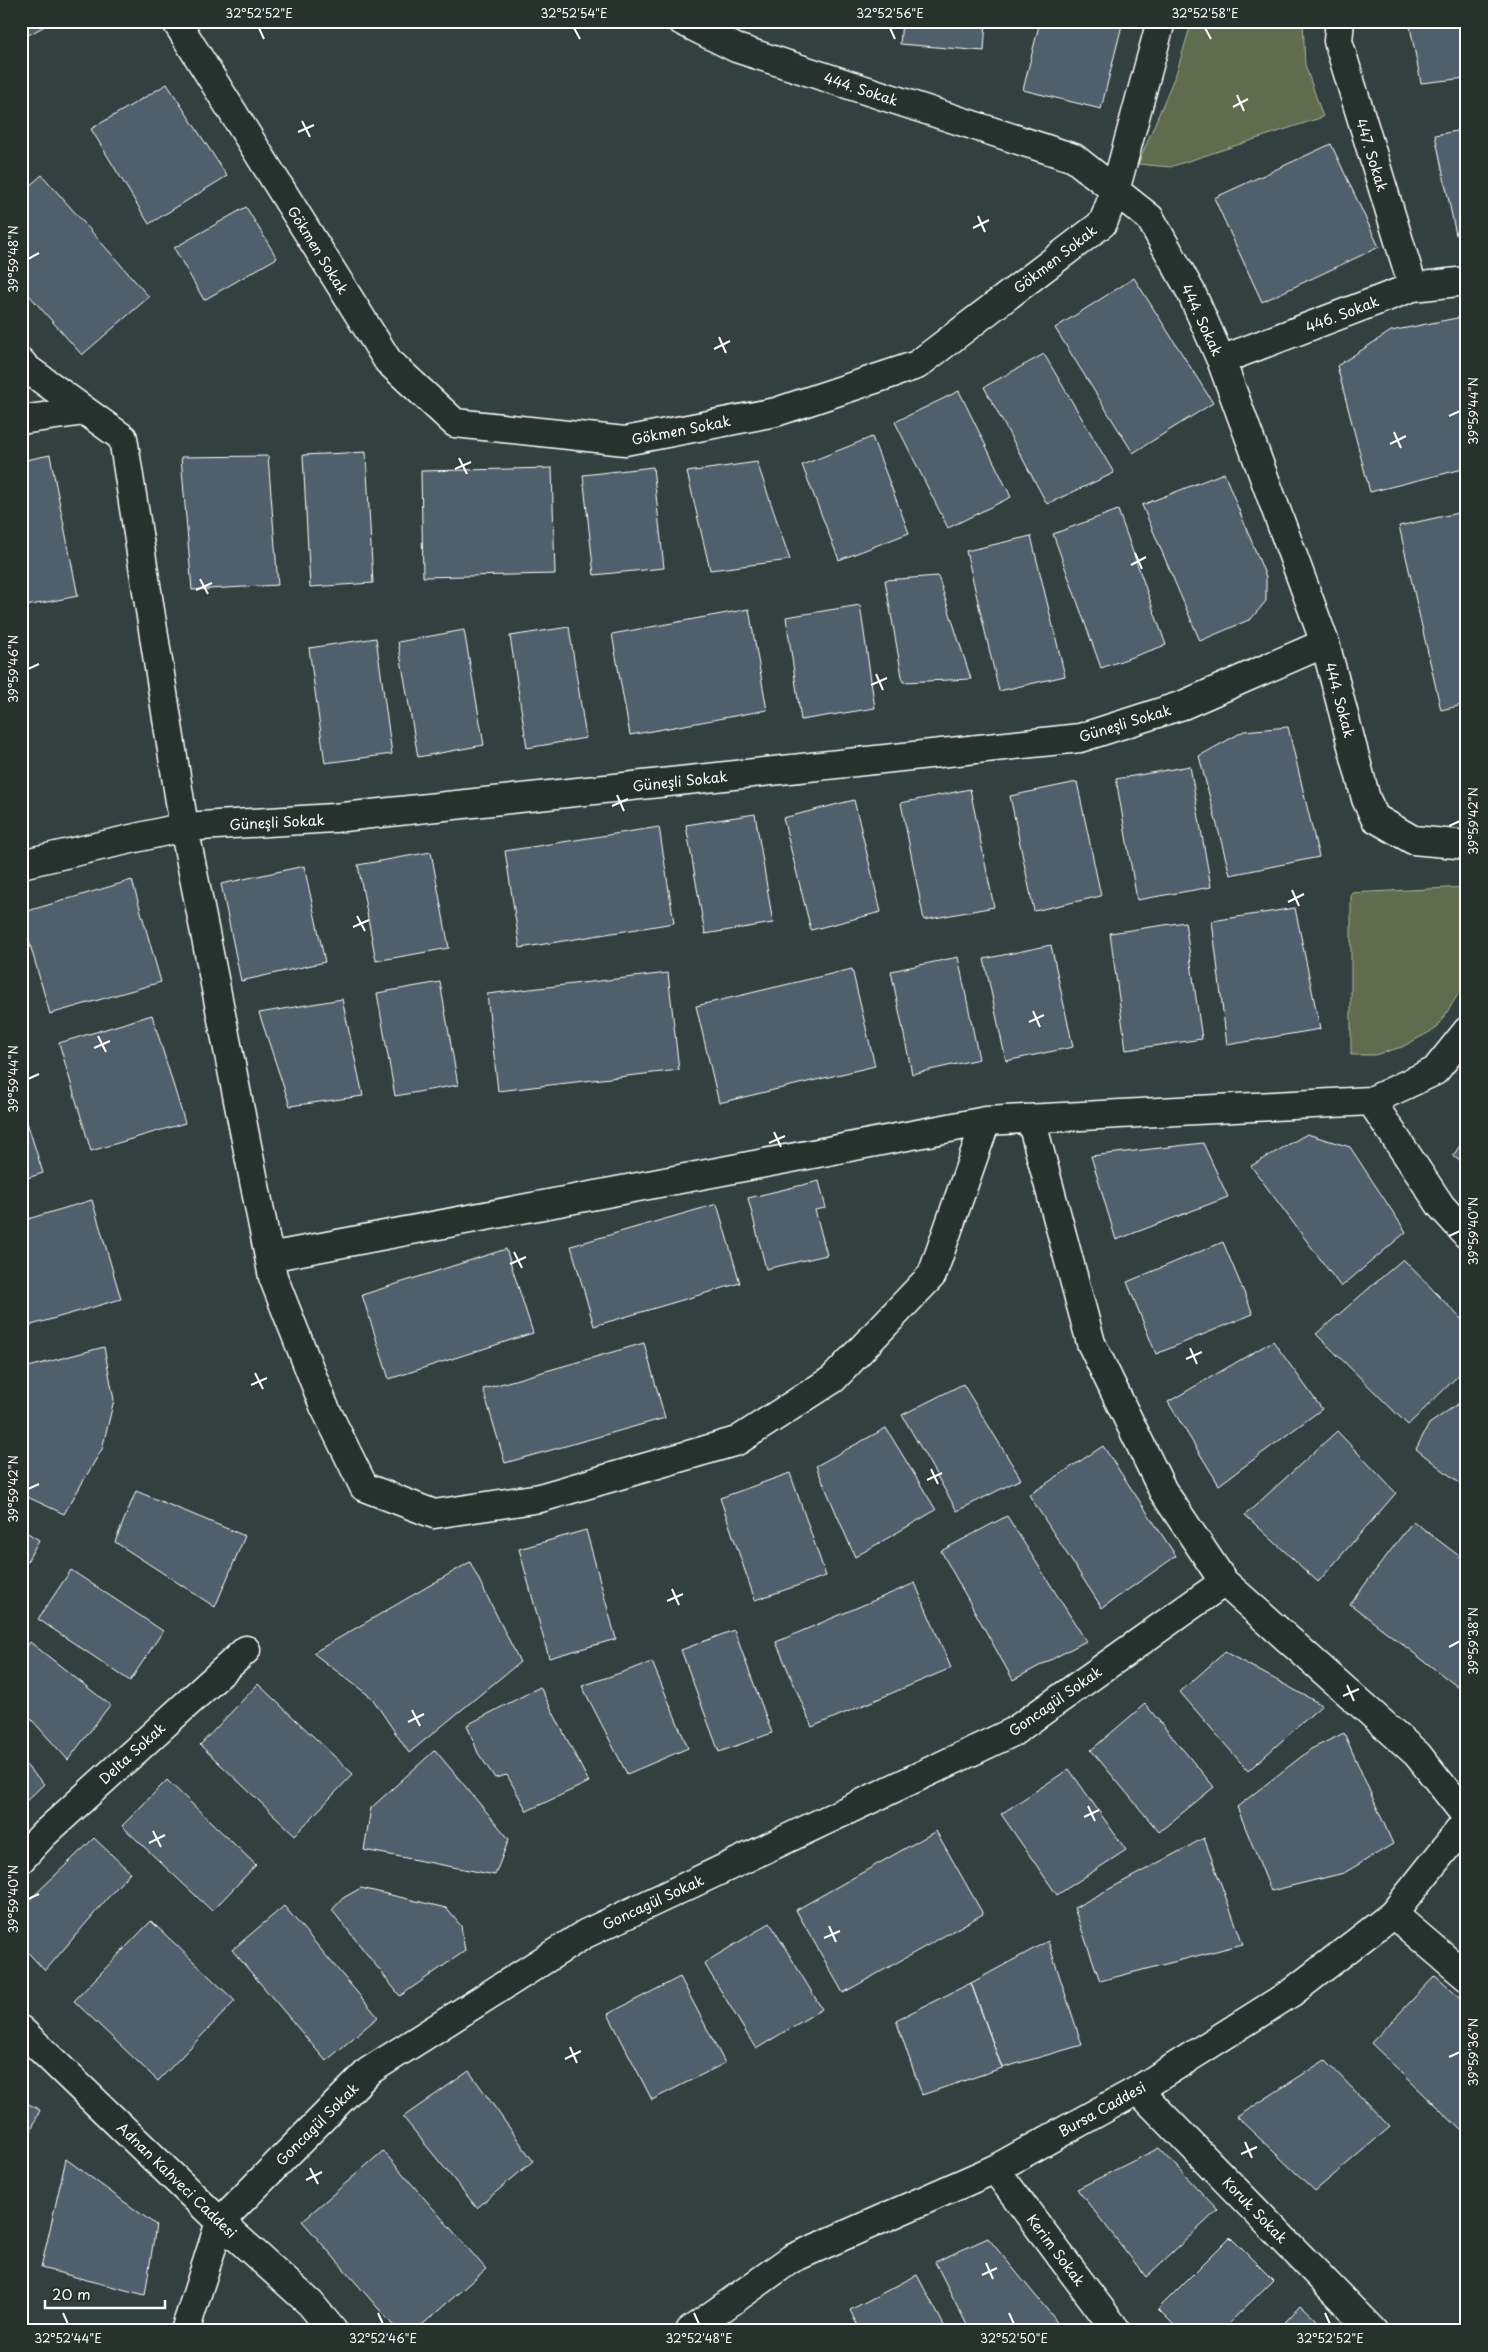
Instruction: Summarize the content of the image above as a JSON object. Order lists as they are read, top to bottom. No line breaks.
{"streets":{"street":["444. Sokak","447. Sokak","Gökmen Sokak","446. Sokak","Güneşli Sokak","Goncagül Sokak","Delta Sokak","Bursa Caddesi","Adnan Kahveci Caddesi","Koruk Sokak","Kerim Sokak"]},"crossings":[["444. Sokak","Gökmen Sokak"],["444. Sokak","446. Sokak"],["444. Sokak","Güneşli Sokak"],["447. Sokak","446. Sokak"],["Goncagül Sokak","Adnan Kahveci Caddesi"],["Bursa Caddesi","Koruk Sokak"],["Bursa Caddesi","Kerim Sokak"]],"scale_bar":"20 m","coordinates":["32°52'52\"E","32°52'54\"E","32°52'56\"E","32°52'58\"E","39°59'48\"N","39°59'44\"N","39°59'46\"N","39°59'42\"N","39°59'40\"N","39°59'38\"N","39°59'36\"N","32°52'44\"E","32°52'46\"E","32°52'48\"E","32°52'50\"E"]}
